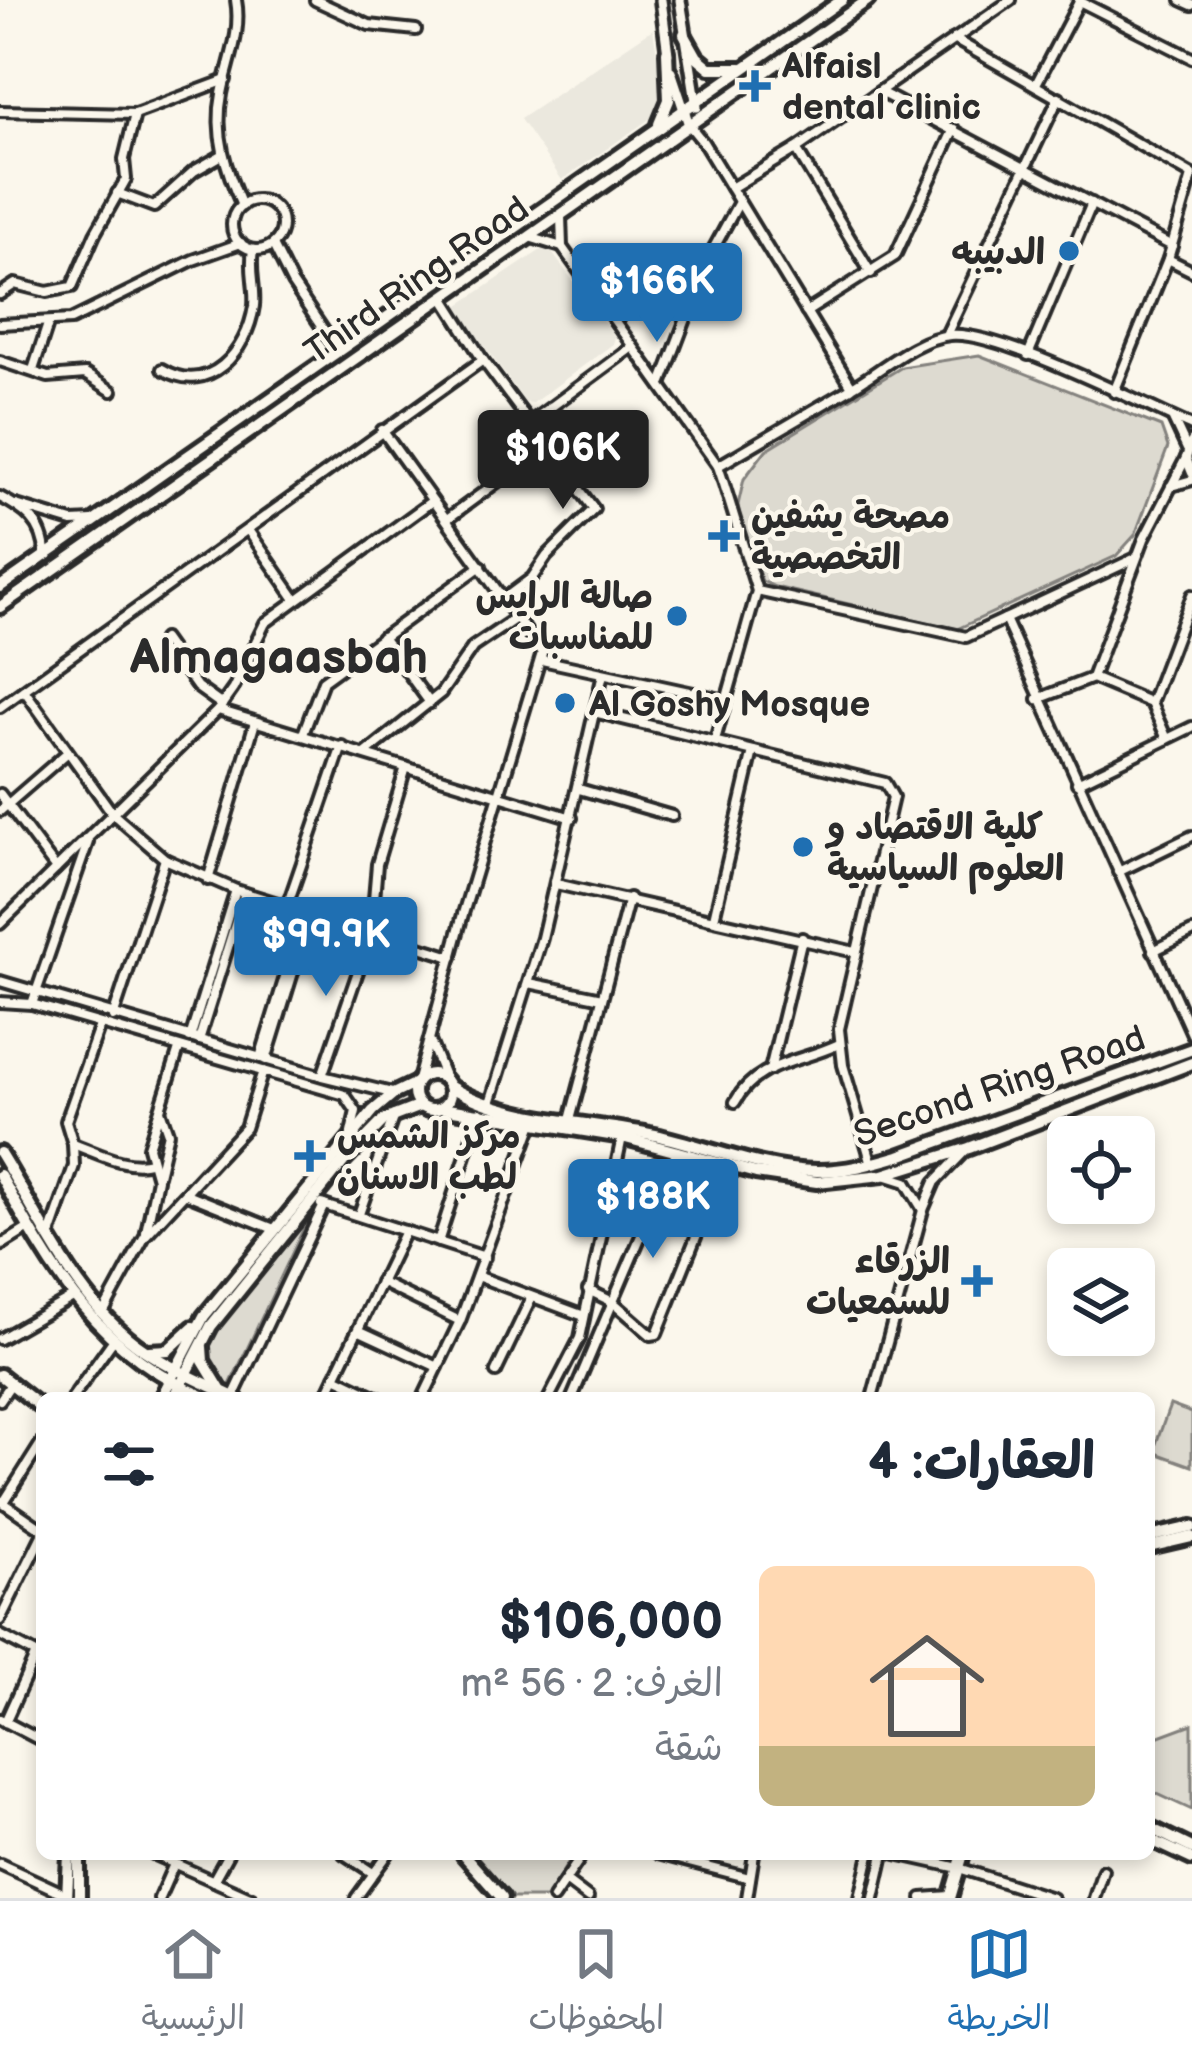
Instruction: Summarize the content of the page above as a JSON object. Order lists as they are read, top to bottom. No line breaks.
{"streets":{"main road":["Third Ring Road","Second Ring Road"]},"districts":["Almagaasbah"],"places":{"health":["Alfaisl dental clinic","مصحة يشفين التخصصية","مركز الشمس لطب الاسنان","الزرقاء للسمعيات"],"other":["الدبيبه","صالة الرايس للمناسبات","Al Goshy Mosque","كلية الاقتصاد و العلوم السياسية"]},"page":{"price":["$166K","$106K","$99.9K","$188K"],"heading":"العقارات: 4","list":[{"name":"$106,000","note":"الغرف: 2 · 56 m² · شقة"}],"tabs":["الخريطة","المحفوظات","الرئيسية"]}}
